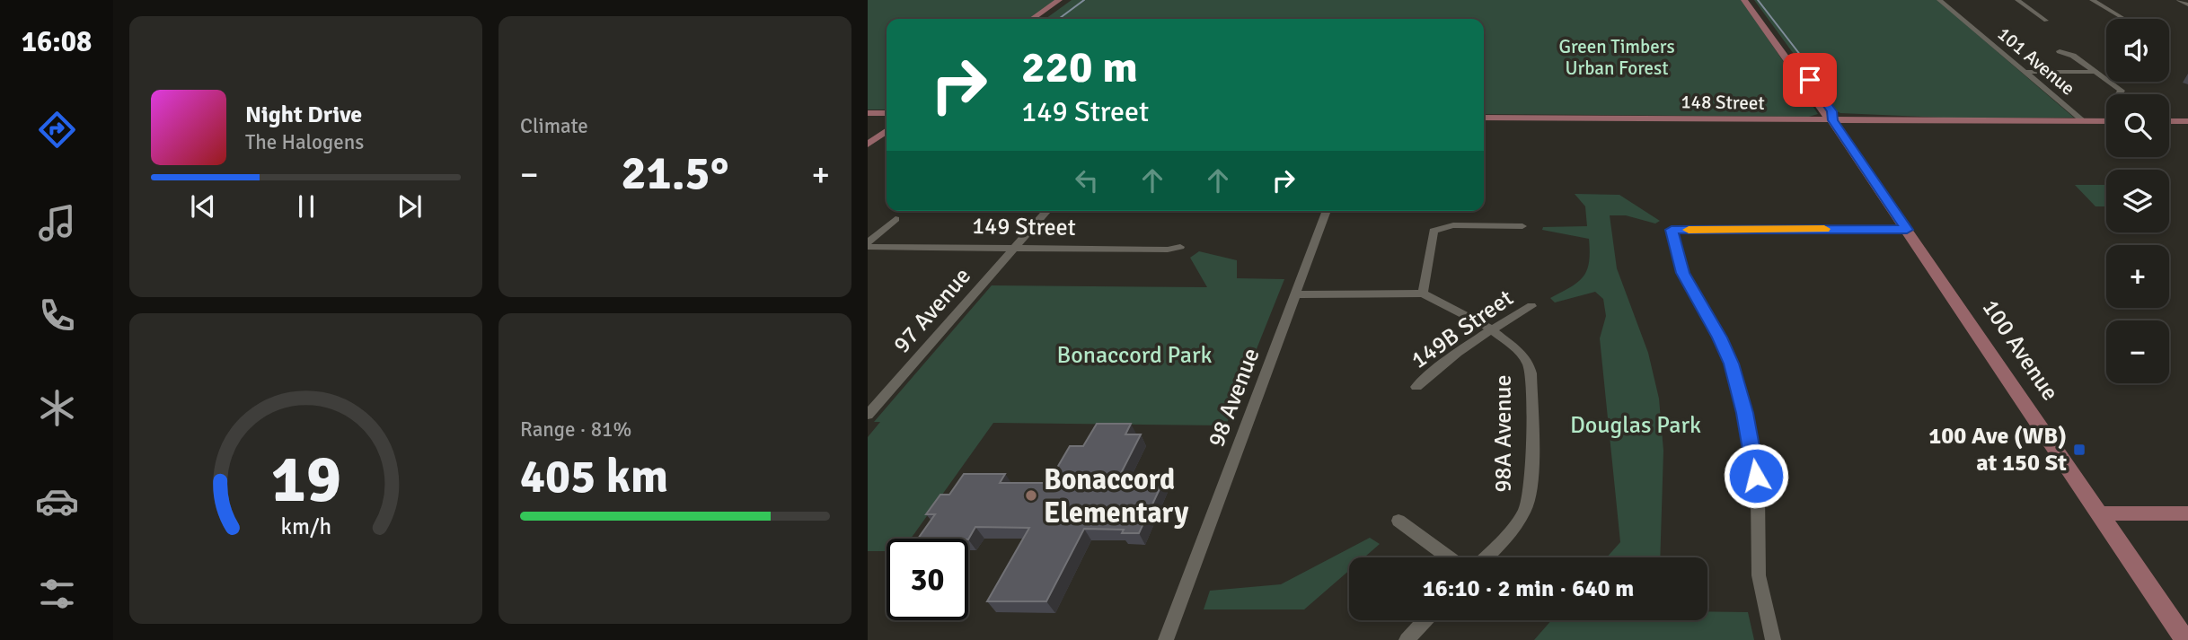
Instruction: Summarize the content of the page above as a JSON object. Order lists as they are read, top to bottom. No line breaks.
{"streets":{"main road":["148 Street","100 Avenue"],"street":["101 Avenue","149 Street","97 Avenue","149B Street","98 Avenue","98A Avenue"]},"crossings":[["101 Avenue","148 Street"],["148 Street","100 Avenue"],["149 Street","97 Avenue"],["149B Street","98A Avenue"]],"parks":["Green Timbers Urban Forest","Bonaccord Park","Douglas Park"],"places":{"transit":["100 Ave (WB) at 150 St"],"other":["Bonaccord Elementary"]},"page":{"tabs":"16:08","tile":["Climate",["Range · 81%","405 km"]],"map_buttons":["+","−"],"turn":["220 m","149 Street"],"song":["Night Drive","The Halogens"],"heat":["−","21.5°","+"],"limit":"30","trip":"16:10 · 2 min · 640 m","gauge":["19","km/h"]}}
